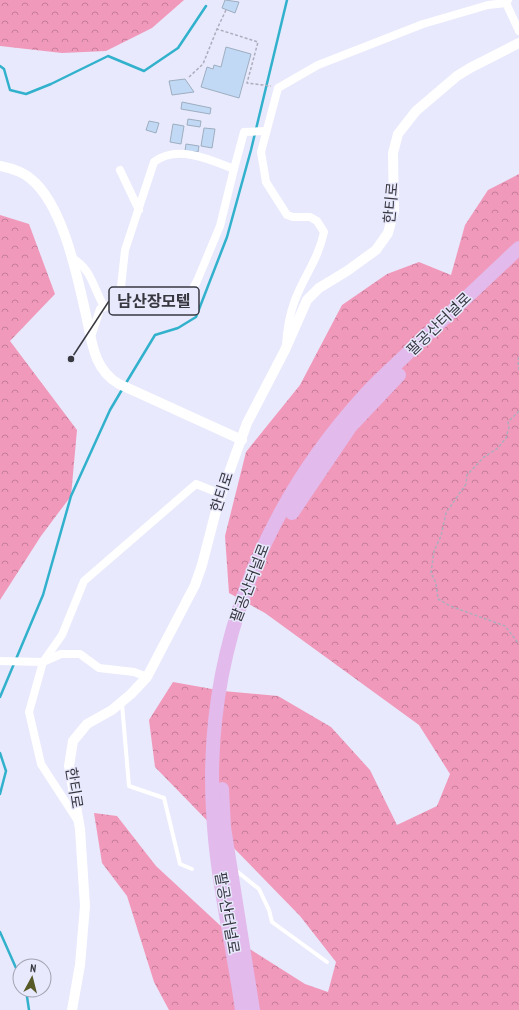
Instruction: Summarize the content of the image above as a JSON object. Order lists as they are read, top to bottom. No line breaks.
{"streets":{"highway":["팔공산터널로"],"street":["한티로"]},"places":["남산장모텔"],"north":"top"}
